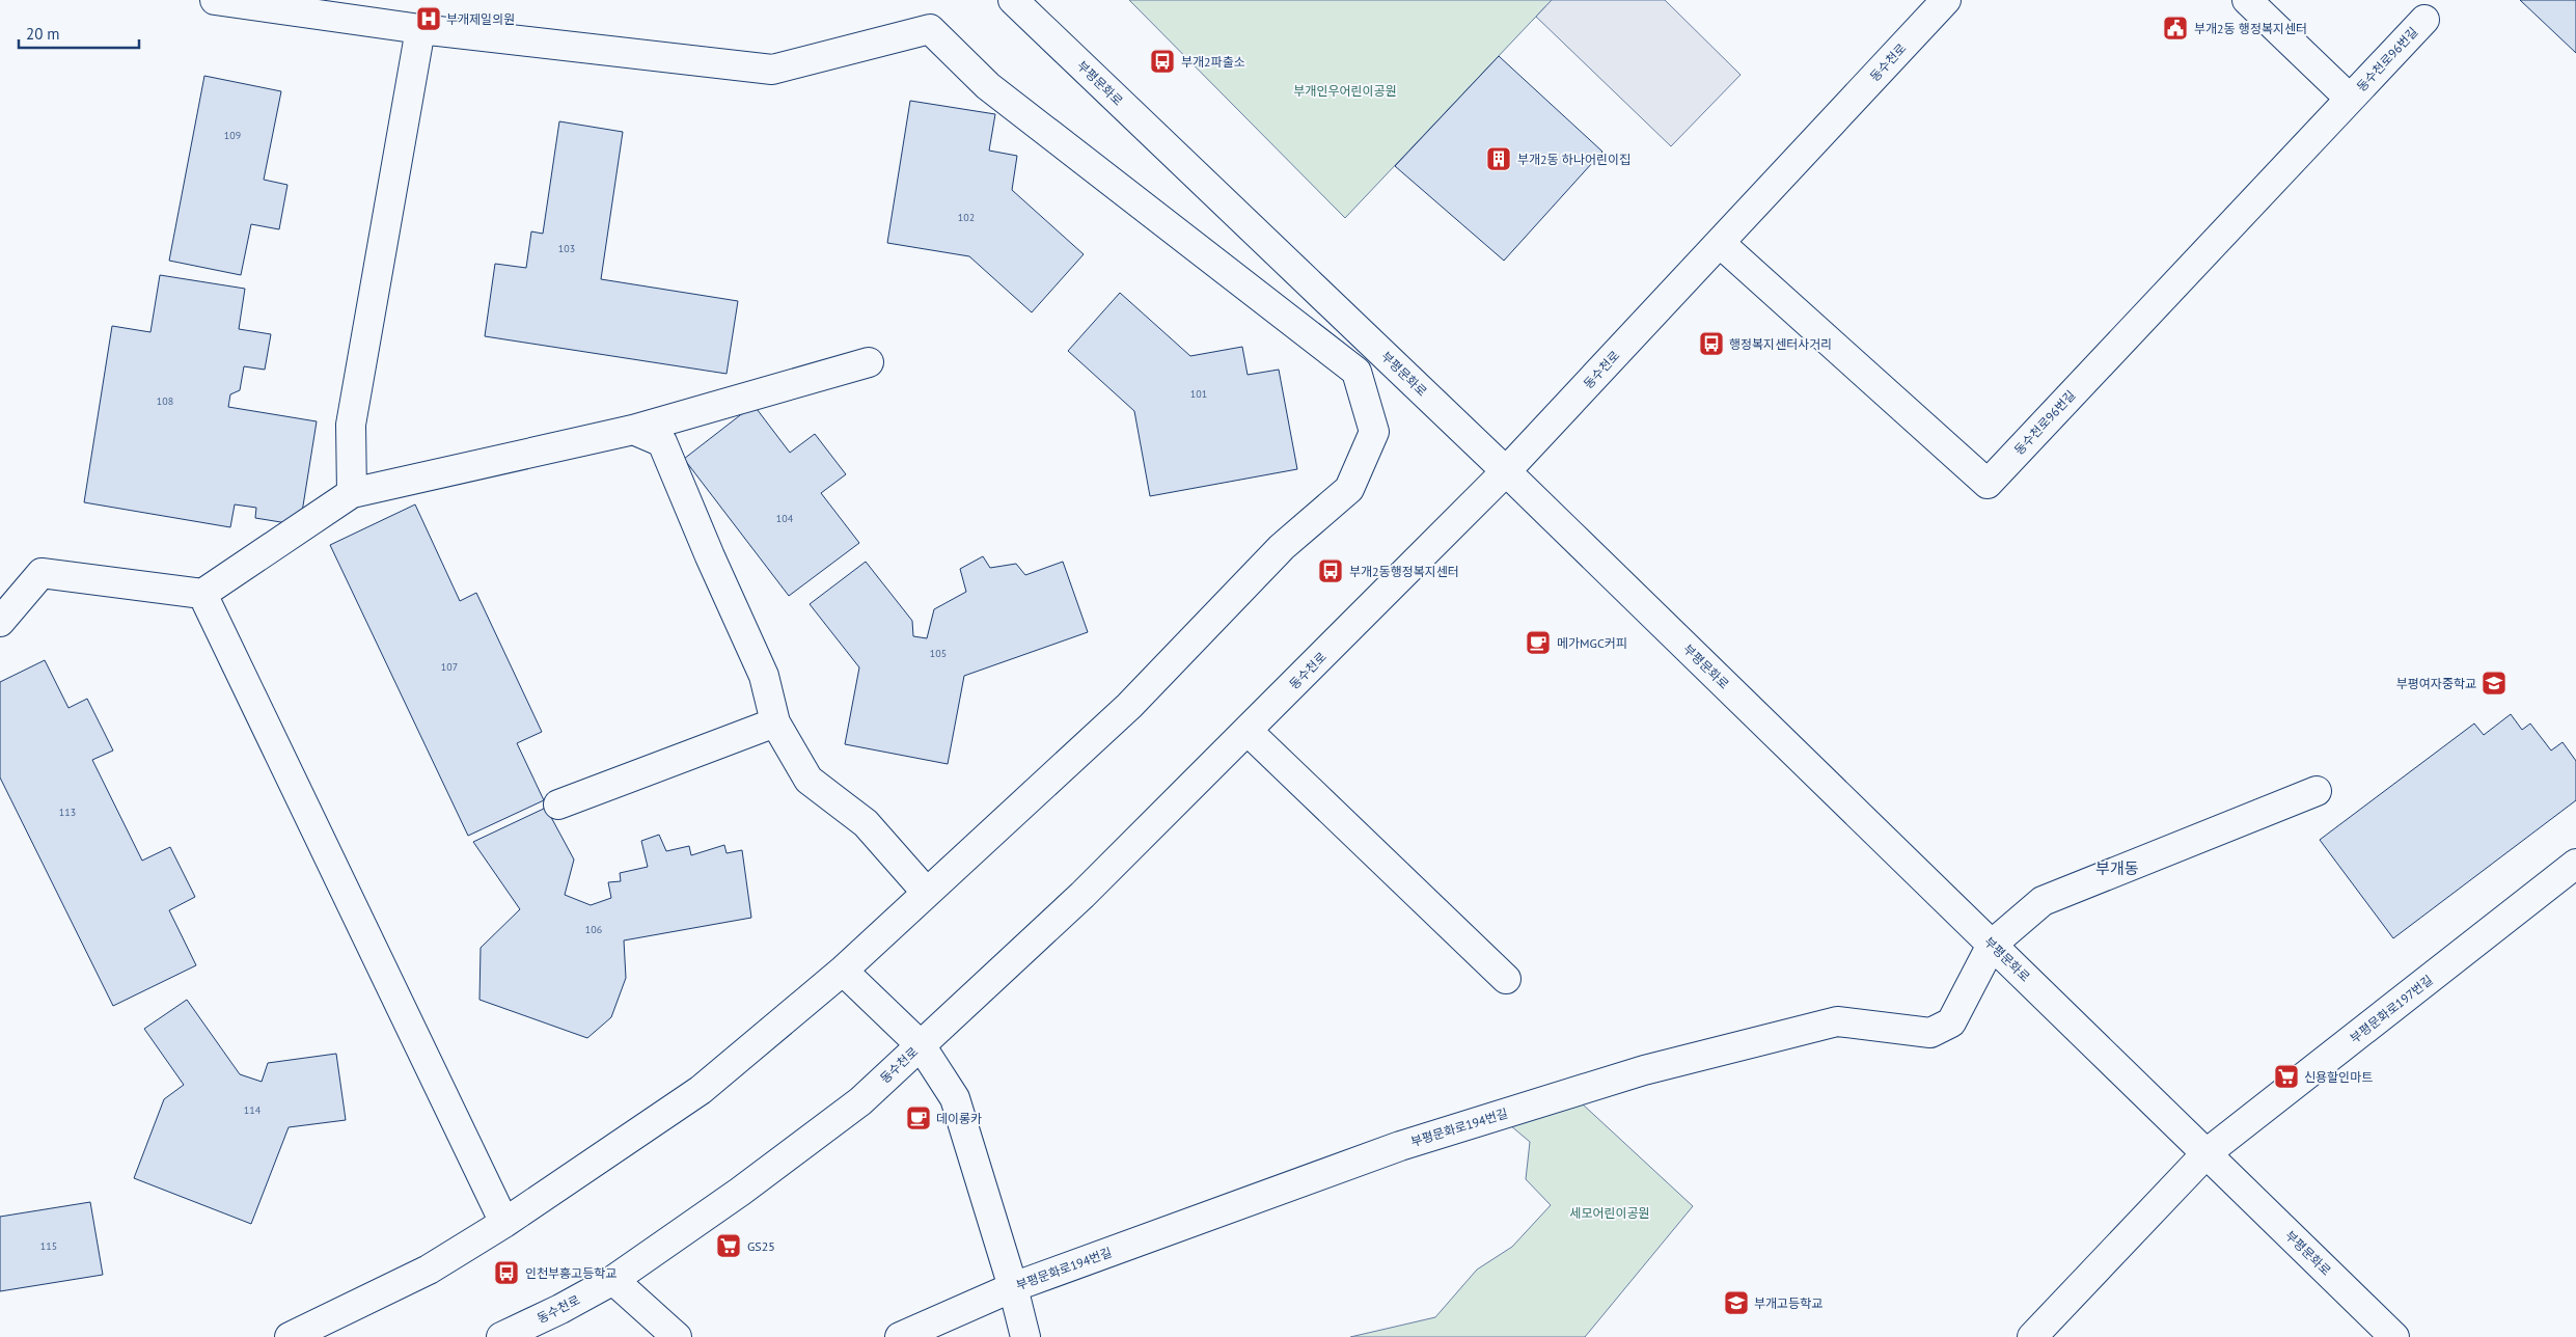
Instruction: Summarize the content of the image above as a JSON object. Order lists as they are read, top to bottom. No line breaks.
{"streets":{"street":["동수천로96번길","동수천로","부평문화로","부평문화로197번길","부평문화로194번길"]},"crossings":[["동수천로96번길","동수천로"],["동수천로","부평문화로"],["부평문화로","부평문화로197번길"],["부평문화로","부평문화로194번길"]],"districts":["부개동"],"parks":["부개인우어린이공원","세모어린이공원"],"places":{"hospital":["부개제일의원"],"public building":["부개2동 행정복지센터"],"bus stop":["부개2파출소","행정복지센터사거리","부개2동행정복지센터","인천부흥고등학교"],"building":["부개2동 하나어린이집"],"cafe":["메가MGC커피","데이롱카"],"school or university":["부평여자중학교","부개고등학교"],"supermarket":["신용할인마트","GS25"]},"house_numbers":["109","102","103","101","108","104","105","107","113","106","114","115"],"scale_bar":"20 m"}
